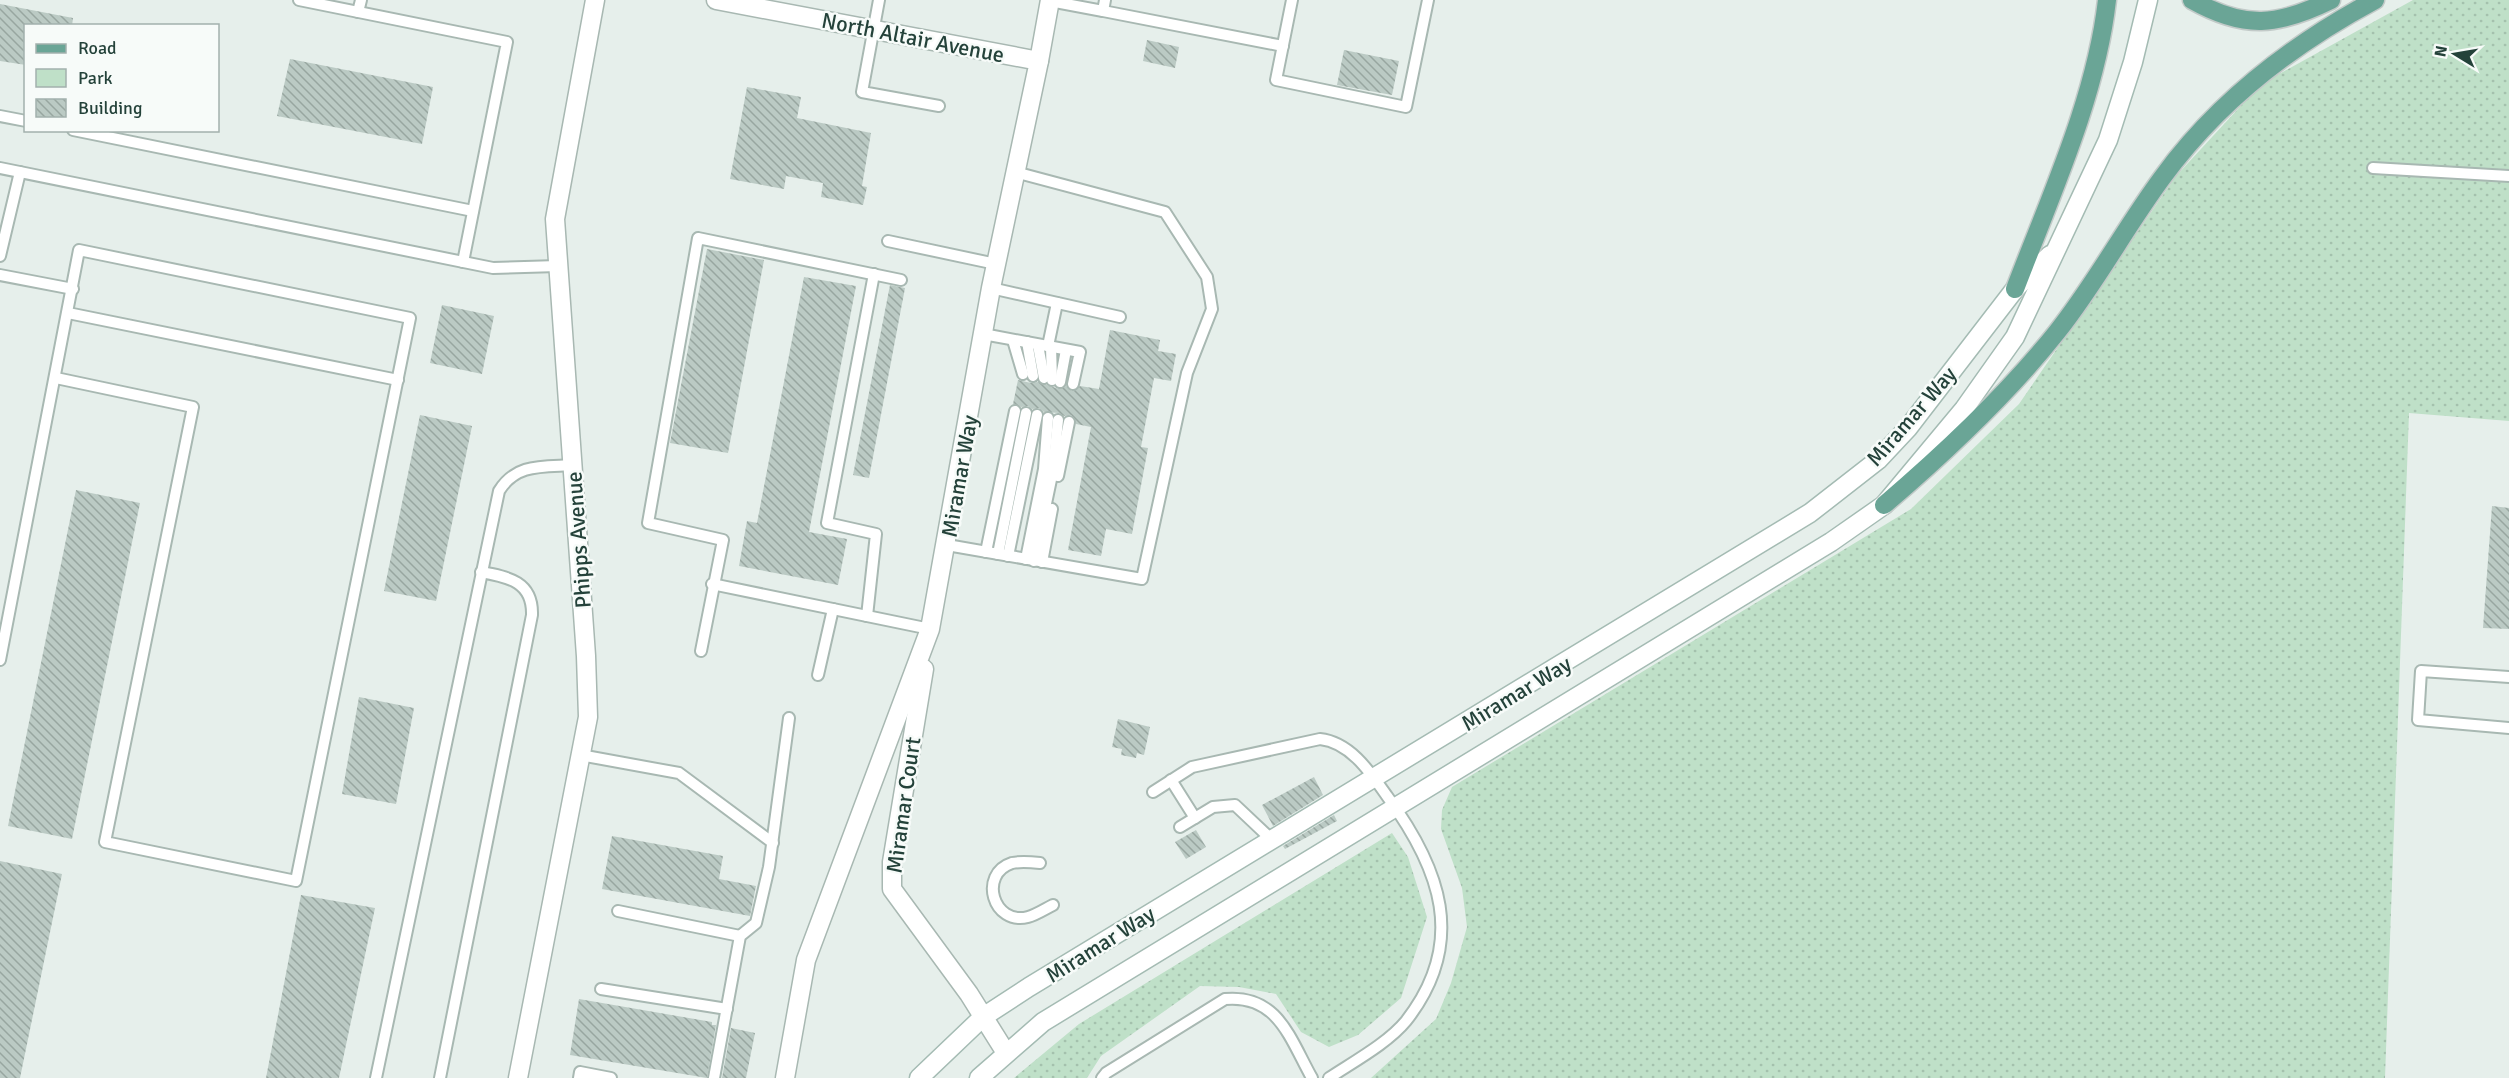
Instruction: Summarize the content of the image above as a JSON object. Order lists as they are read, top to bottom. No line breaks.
{"streets":{"main road":["North Altair Avenue","Miramar Way","Phipps Avenue","Miramar Court"]},"crossings":[["North Altair Avenue","Miramar Way"],["Miramar Way","Miramar Court"]],"legend":["Road","Park","Building"],"north":"left"}
